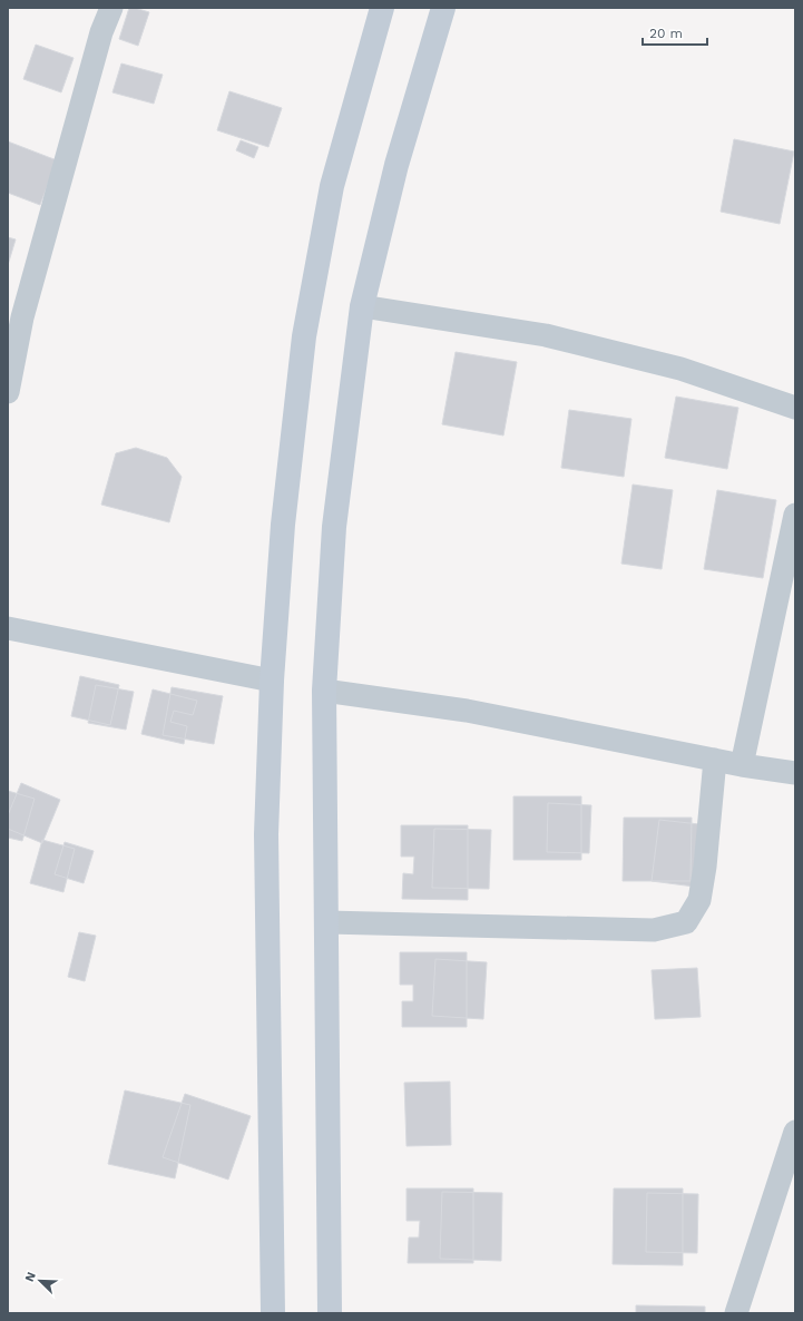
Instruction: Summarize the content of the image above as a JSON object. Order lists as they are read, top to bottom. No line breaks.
{"scale_bar":"20 m","north":"top left"}
